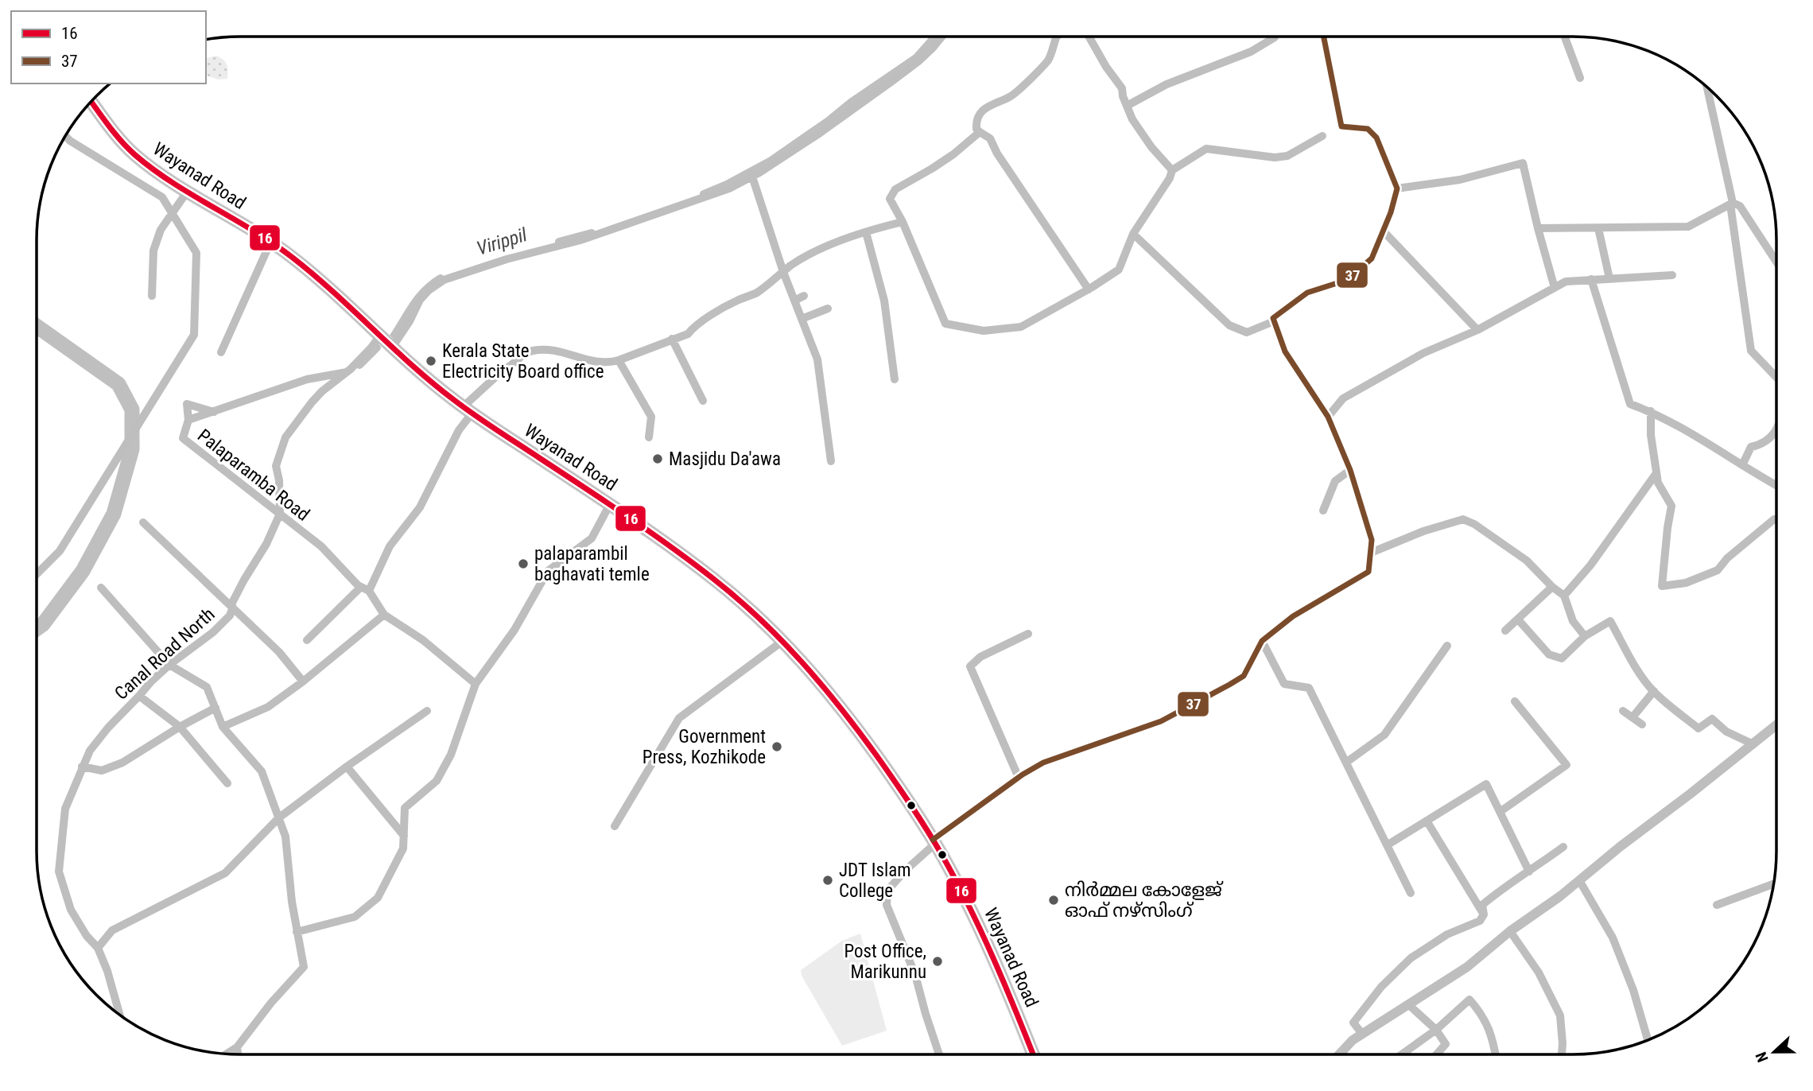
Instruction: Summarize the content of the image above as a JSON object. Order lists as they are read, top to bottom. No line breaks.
{"streets":{"highway":["Wayanad Road"],"street":["Palaparamba Road","Canal Road North"]},"crossings":[["Wayanad Road","Canal Road North"],["Palaparamba Road","Canal Road North"]],"water":["Virippil"],"places":["Kerala State Electricity Board office","Masjidu Da'awa","palaparambil baghavati temle","Government Press, Kozhikode","JDT Islam College","നിർമ്മല കോളേജ് ഓഫ് നഴ്സിംഗ്","Post Office, Marikunnu"],"lines":["transit line 37","transit line 16"],"legend":["16","37"],"north":"left"}
